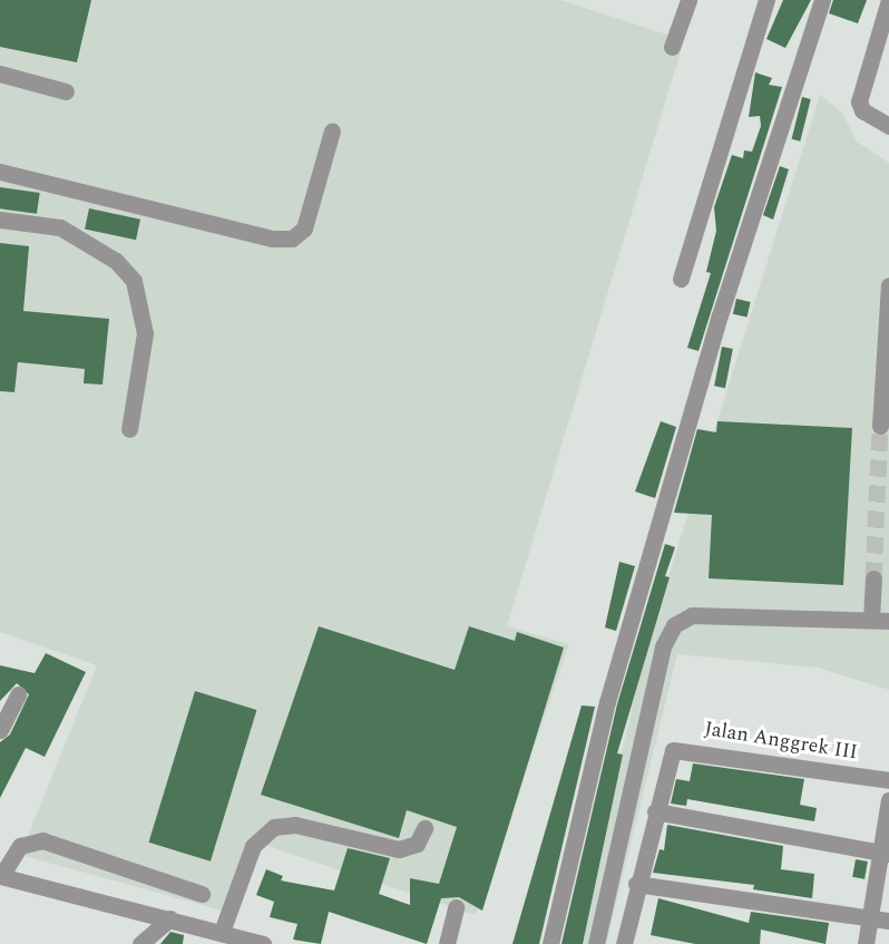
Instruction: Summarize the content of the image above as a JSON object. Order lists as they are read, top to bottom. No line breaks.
{"streets":{"street":["Jalan Anggrek III"]}}
